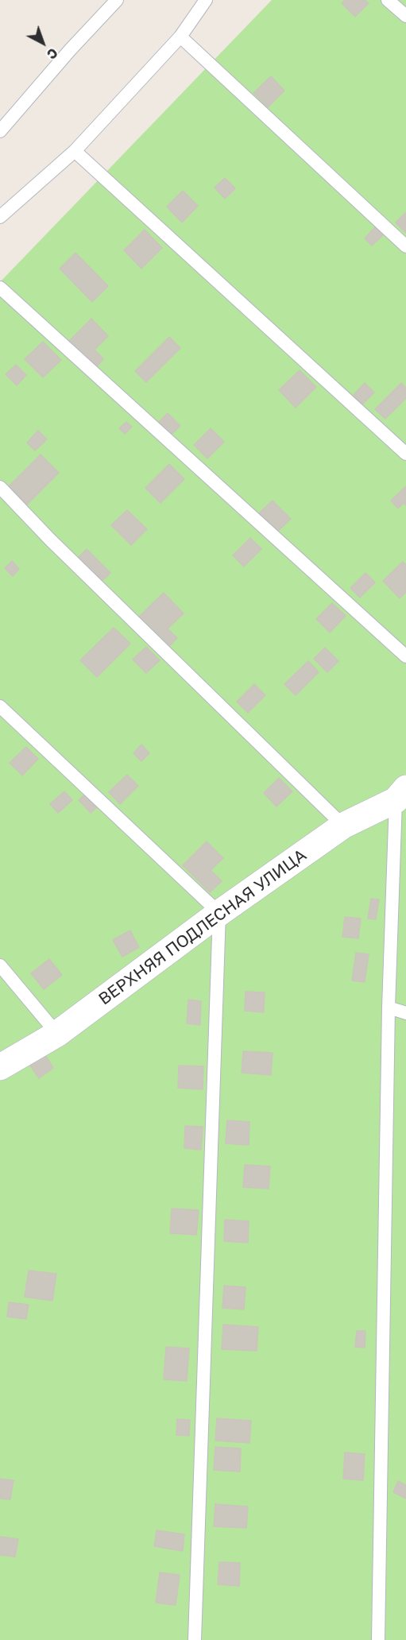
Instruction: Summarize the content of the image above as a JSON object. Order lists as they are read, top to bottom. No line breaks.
{"streets":{"street":["ВЕРХНЯЯ ПОДЛЕСНАЯ УЛИЦА"]},"north":"bottom right"}
